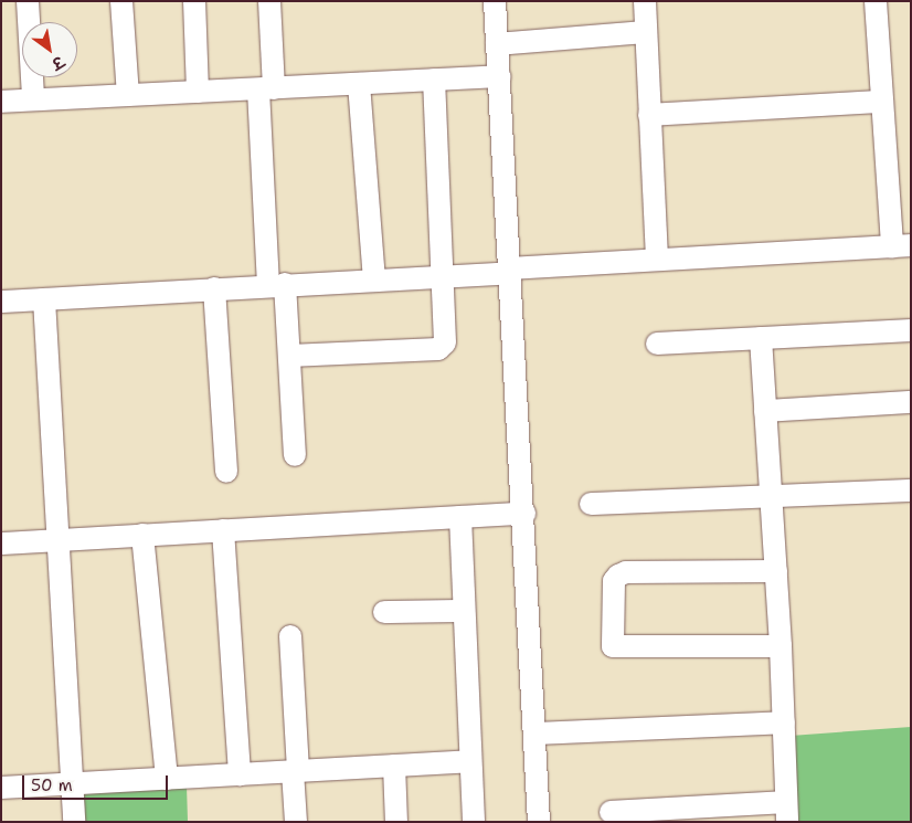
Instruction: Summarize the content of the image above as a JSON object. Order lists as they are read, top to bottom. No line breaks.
{"scale_bar":"50 m","north":"bottom right"}
